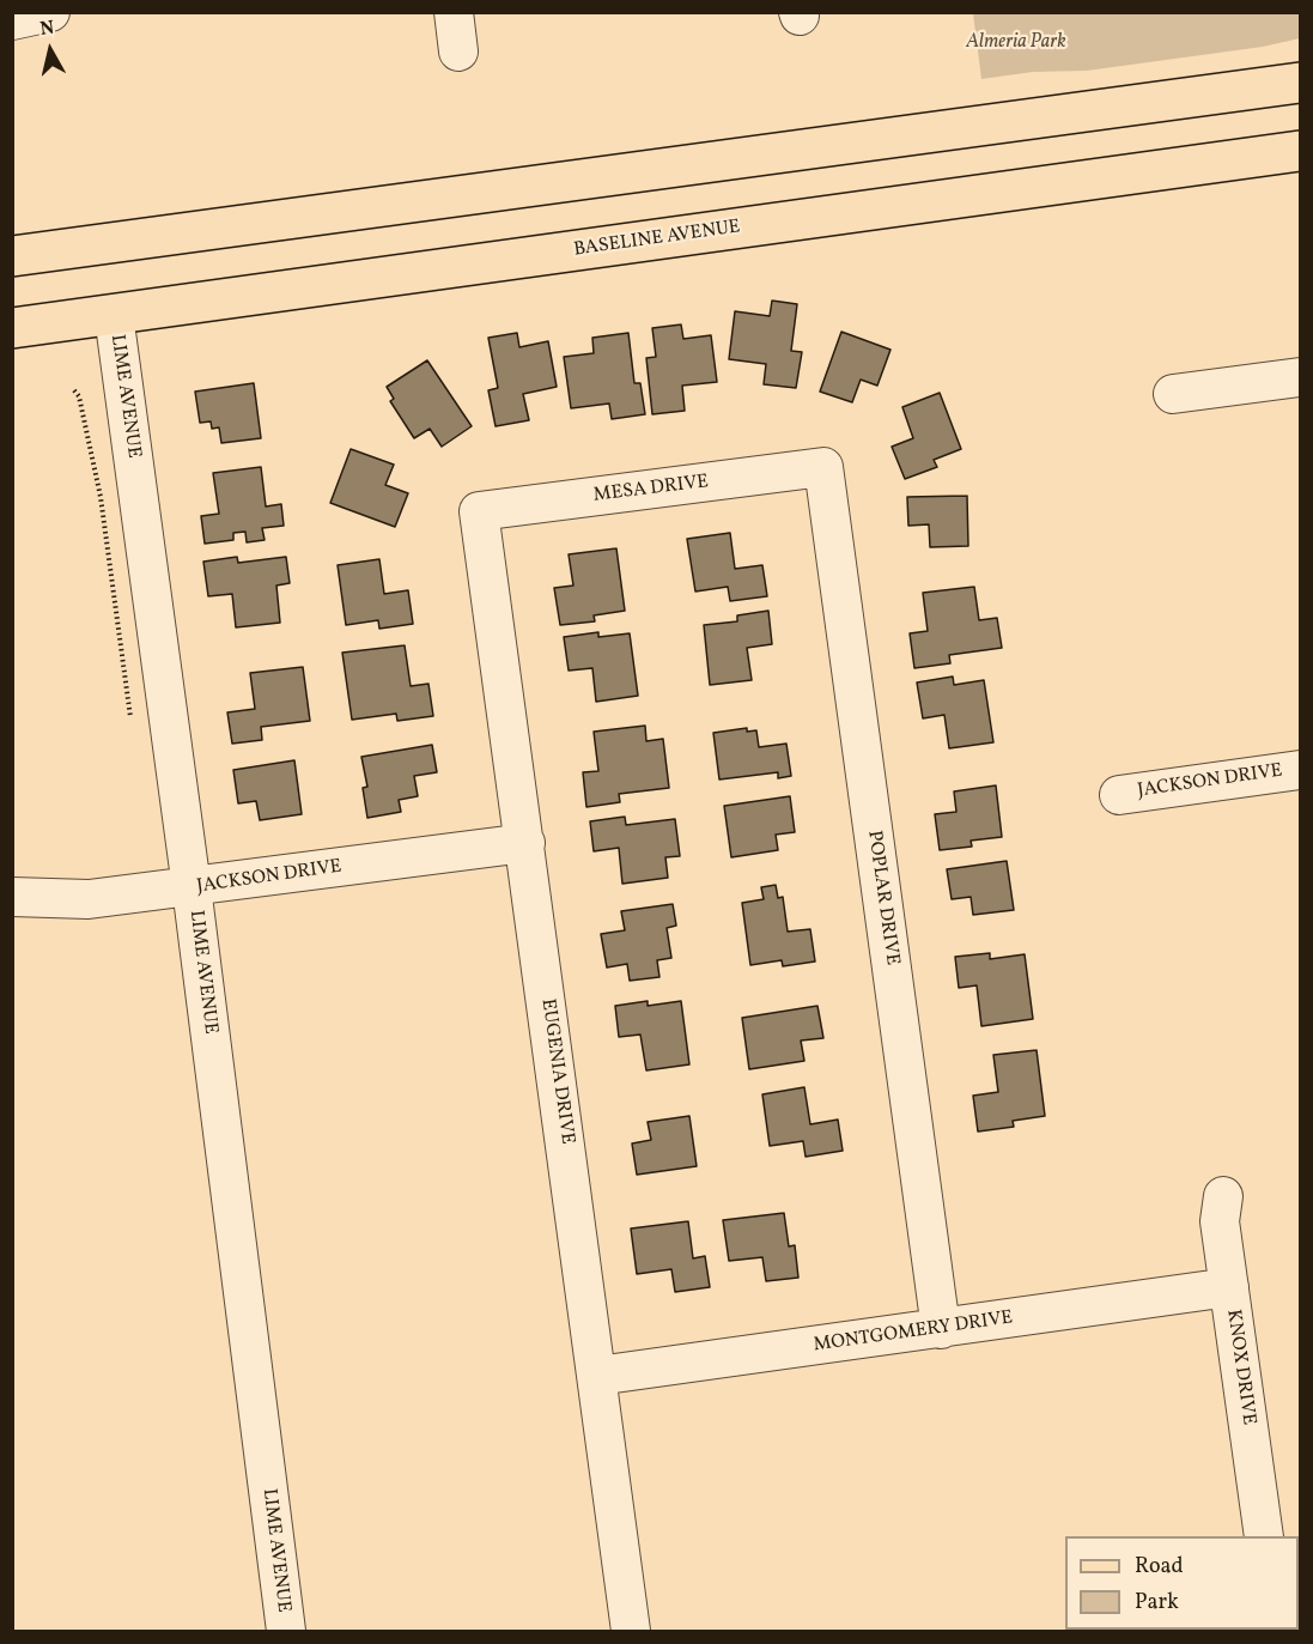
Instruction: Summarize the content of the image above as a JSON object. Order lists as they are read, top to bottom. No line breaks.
{"streets":{"main road":["BASELINE AVENUE"],"street":["LIME AVENUE","MESA DRIVE","JACKSON DRIVE","POPLAR DRIVE","EUGENIA DRIVE","MONTGOMERY DRIVE","KNOX DRIVE"]},"crossings":[["BASELINE AVENUE","LIME AVENUE"],["LIME AVENUE","JACKSON DRIVE"],["MESA DRIVE","POPLAR DRIVE"],["MESA DRIVE","EUGENIA DRIVE"],["JACKSON DRIVE","EUGENIA DRIVE"],["POPLAR DRIVE","MONTGOMERY DRIVE"],["EUGENIA DRIVE","MONTGOMERY DRIVE"],["MONTGOMERY DRIVE","KNOX DRIVE"]],"parks":["Almeria Park"],"legend":["Road","Park"],"north":"top"}
